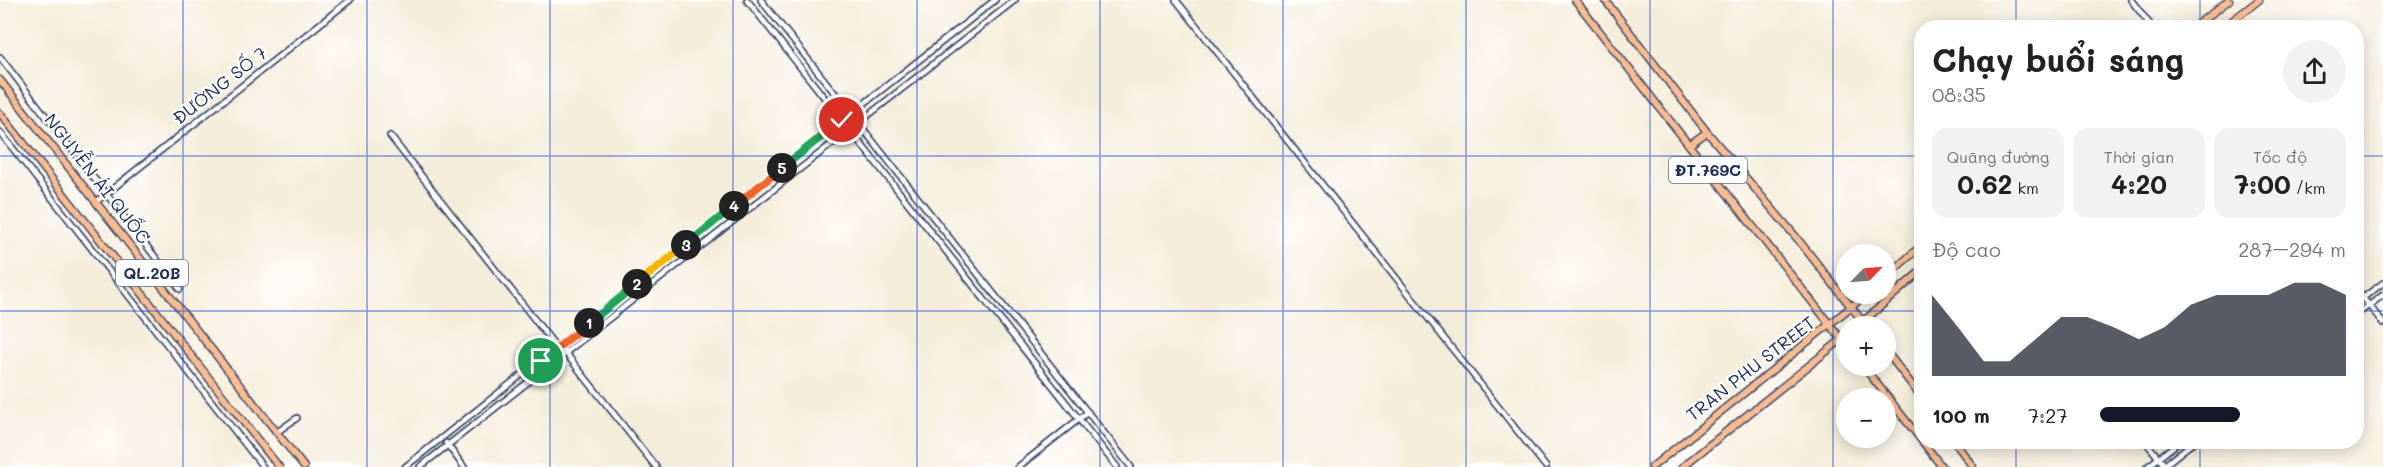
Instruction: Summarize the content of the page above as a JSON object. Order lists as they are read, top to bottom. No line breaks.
{"streets":{"main road":["ĐT.769C","NGUYỄN ÁI QUỐC","QL.20B","TRAN PHU STREET"],"street":["ĐƯỜNG SỐ 7"]},"crossings":[["ĐƯỜNG SỐ 7","NGUYỄN ÁI QUỐC"],["ĐT.769C","TRAN PHU STREET"]],"north":"top right","page":{"heading":["Chạy buổi sáng","08:35"],"stats":[["Quãng đường","0.62 km"],["Thời gian","4:20"],["Tốc độ","7:00 /km"]],"pins":["5","4","3","2","1"],"chart":["Độ cao","287–294 m"],"map_buttons":["+","−"],"list":[{"name":"100 m","note":"7:27"}]}}
